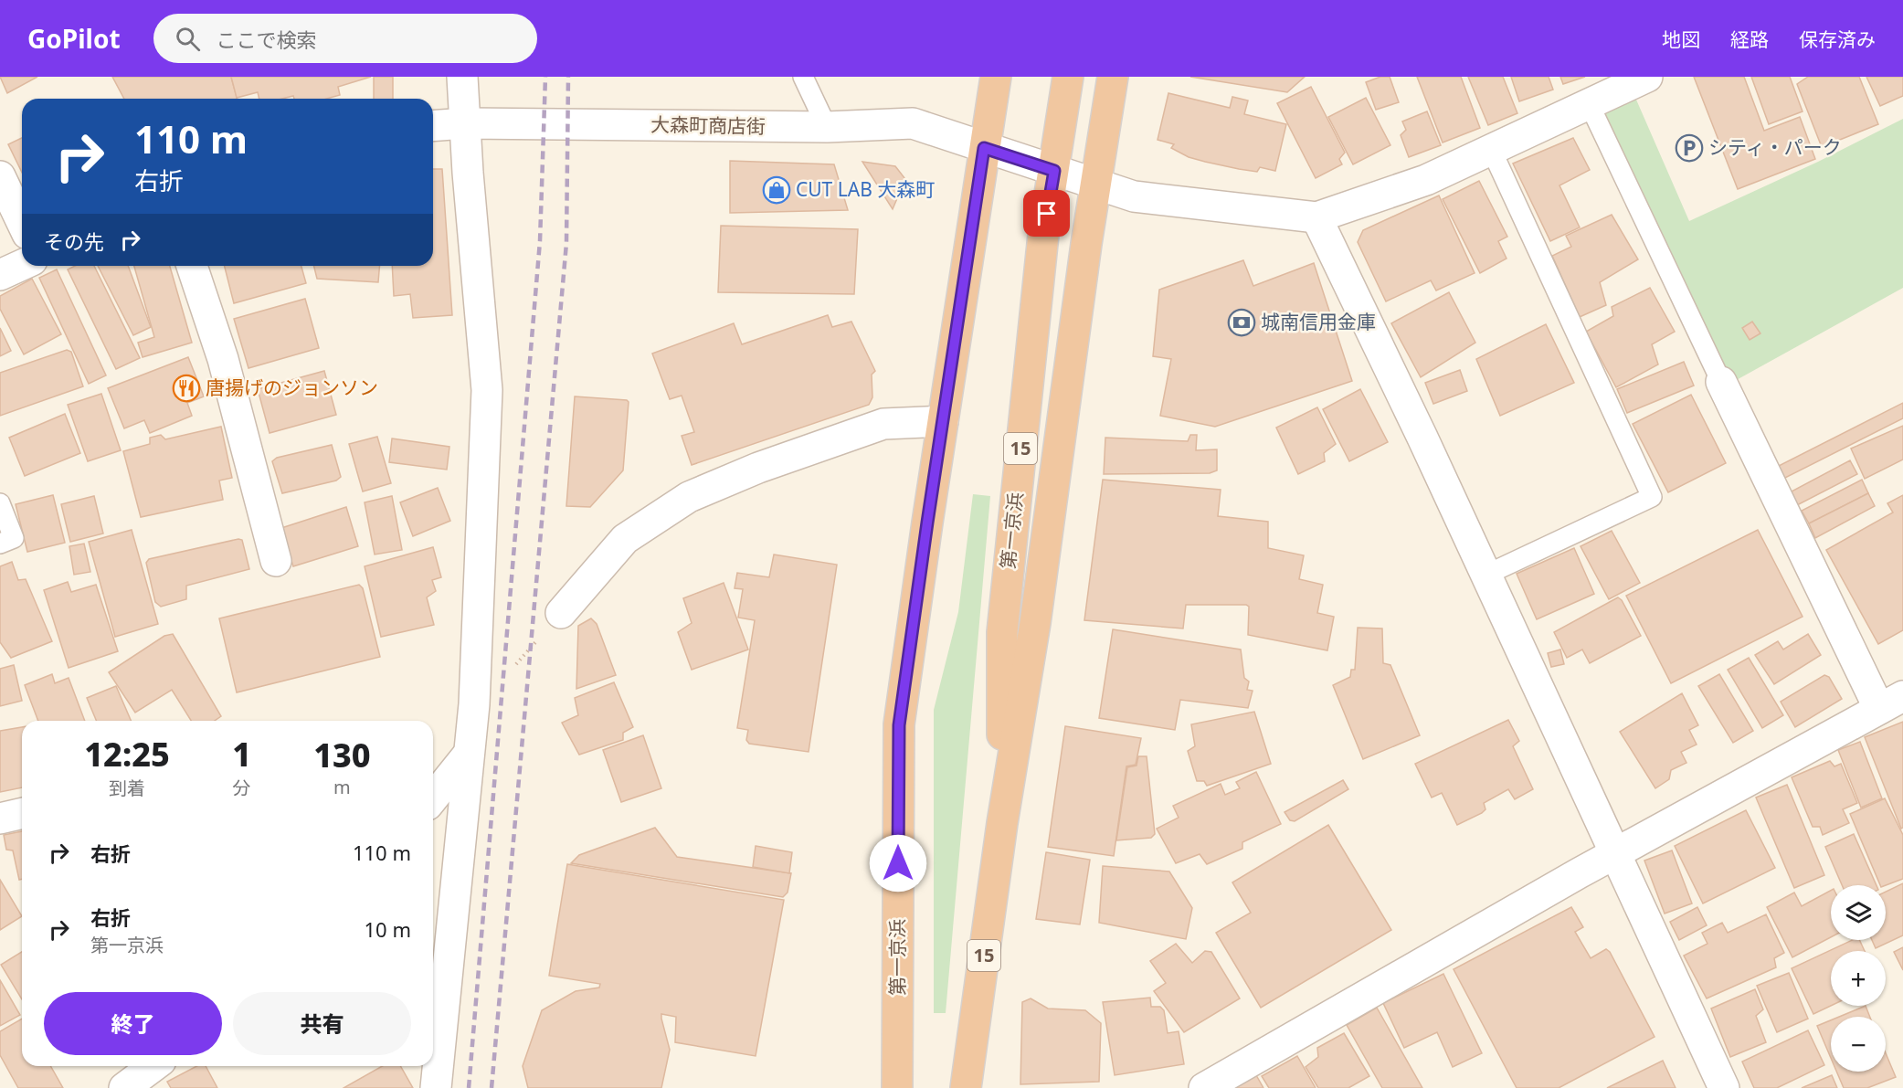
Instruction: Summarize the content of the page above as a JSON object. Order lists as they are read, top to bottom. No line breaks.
{"streets":{"highway":["15","第一京浜"],"street":["大森町商店街"]},"crossings":[["大森町商店街","15"],["大森町商店街","第一京浜"],["15","第一京浜"]],"places":{"parking":["シティ・パーク"],"shop":["CUT LAB 大森町"],"bank":["城南信用金庫"],"restaurant":["唐揚げのジョンソン"]},"page":{"header":"GoPilot","search":"ここで検索","nav":["地図","経路","保存済み"],"turn":["110 m","右折"],"then":"その先","eta":["12:25","到着","1","分","130","m"],"list":[{"name":"右折","value":"110 m"},{"name":"右折","note":"第一京浜","value":"10 m"}],"map_buttons":["+","−"],"buttons":["終了","共有"]}}
